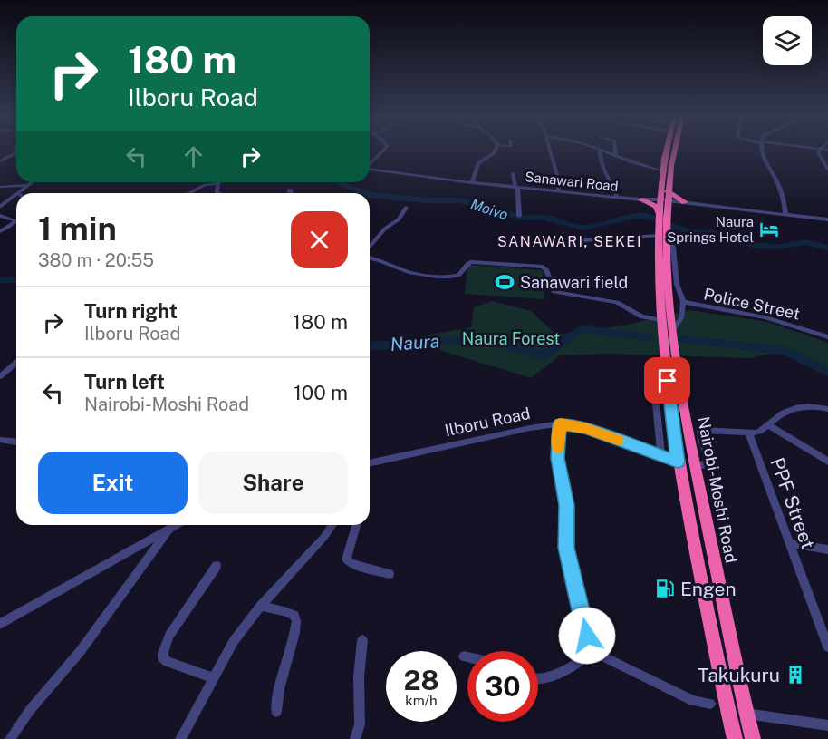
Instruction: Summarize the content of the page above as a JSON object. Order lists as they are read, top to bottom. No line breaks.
{"streets":{"highway":["Nairobi-Moshi Road"],"street":["Sanawari Road","Police Street","Ilboru Road","PPF Street"]},"crossings":[["Police Street","Nairobi-Moshi Road"],["Ilboru Road","Nairobi-Moshi Road"]],"districts":["SANAWARI, SEKEI"],"water":["Moivo","Naura"],"parks":["Naura Forest"],"places":{"hotel":["Naura Springs Hotel"],"sports":["Sanawari field"],"fuel station":["Engen"],"building":["Takukuru"]},"page":{"turn":["180 m","Ilboru Road"],"heading":["1 min","380 m · 20:55"],"list":[{"name":"Turn right","note":"Ilboru Road","value":"180 m"},{"name":"Turn left","note":"Nairobi-Moshi Road","value":"100 m"}],"buttons":["Exit","Share"],"speed":"28 km/h","limit":"30"}}
